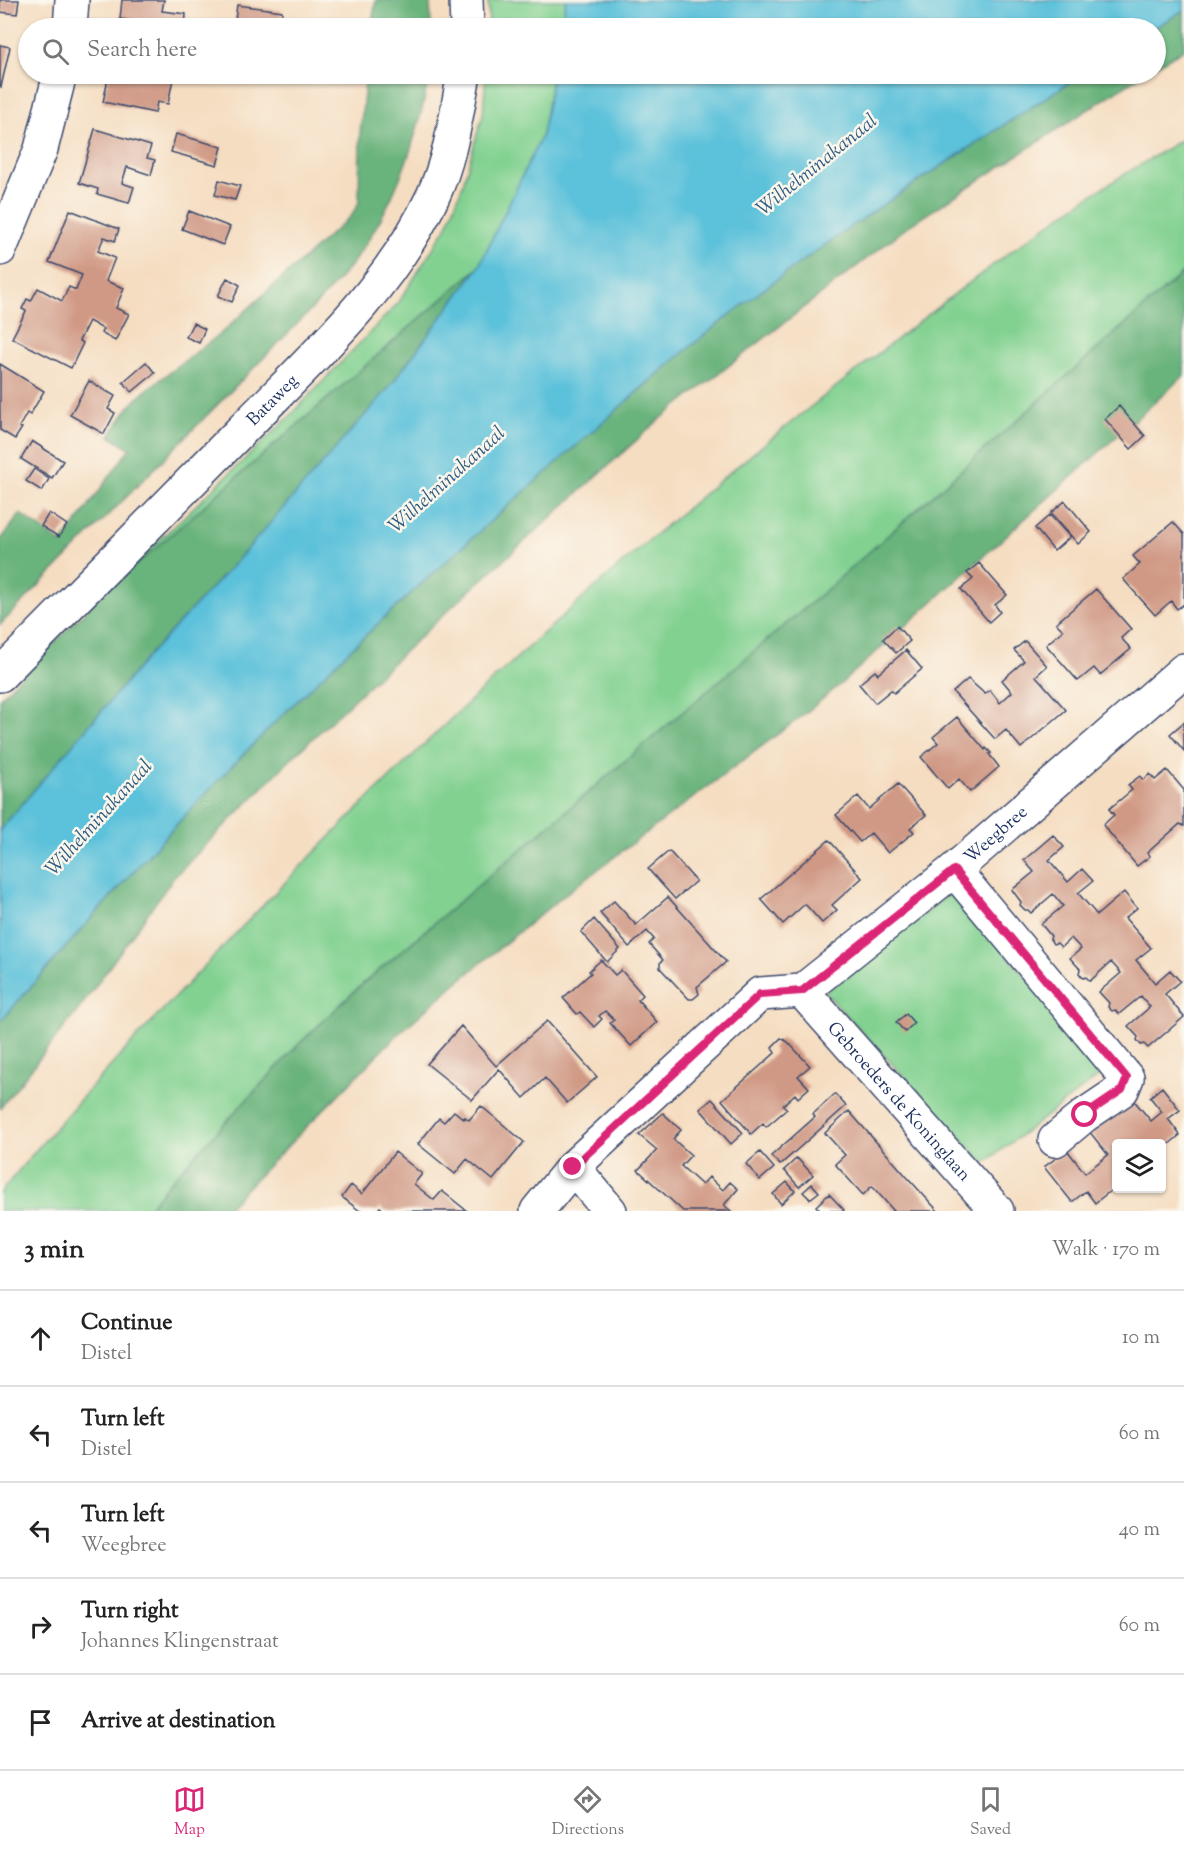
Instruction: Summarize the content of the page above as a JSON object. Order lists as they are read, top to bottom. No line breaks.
{"streets":{"street":["Bataweg","Weegbree","Gebroeders de Koninglaan"]},"crossings":[["Weegbree","Gebroeders de Koninglaan"]],"water":["Wilhelminakanaal"],"page":{"search":"Search here","heading":["3 min","Walk · 170 m"],"list":[["Continue","Distel","10 m"],["Turn left","Distel","60 m"],["Turn left","Weegbree","40 m"],["Turn right","Johannes Klingenstraat","60 m"],"Arrive at destination"],"nav":["Map","Directions","Saved"]}}
